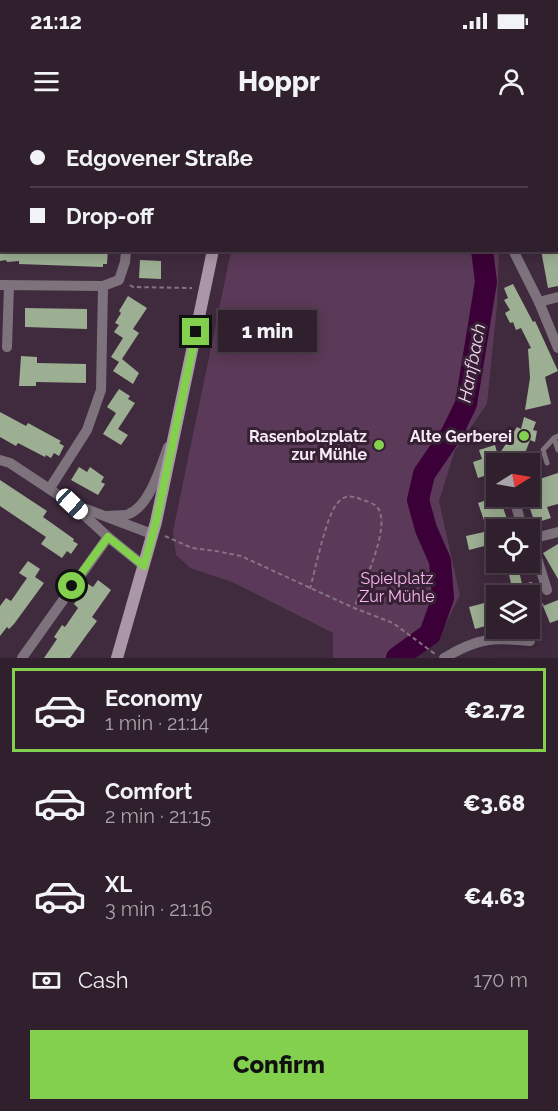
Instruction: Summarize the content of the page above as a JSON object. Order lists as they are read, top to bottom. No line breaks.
{"water":["Hanfbach"],"parks":["Spielplatz Zur Mühle"],"places":["Alte Gerberei","Rasenbolzplatz zur Mühle"],"north":"right","page":{"status":"21:12","header":"Hoppr","banner":["Edgovener Straße","Drop-off"],"bubble":"1 min","list":[{"name":"Economy","note":"1 min · 21:14","value":"€2.72"},{"name":"Comfort","note":"2 min · 21:15","value":"€3.68"},{"name":"XL","note":"3 min · 21:16","value":"€4.63"}],"pay":["Cash","170 m"],"buttons":"Confirm"}}
